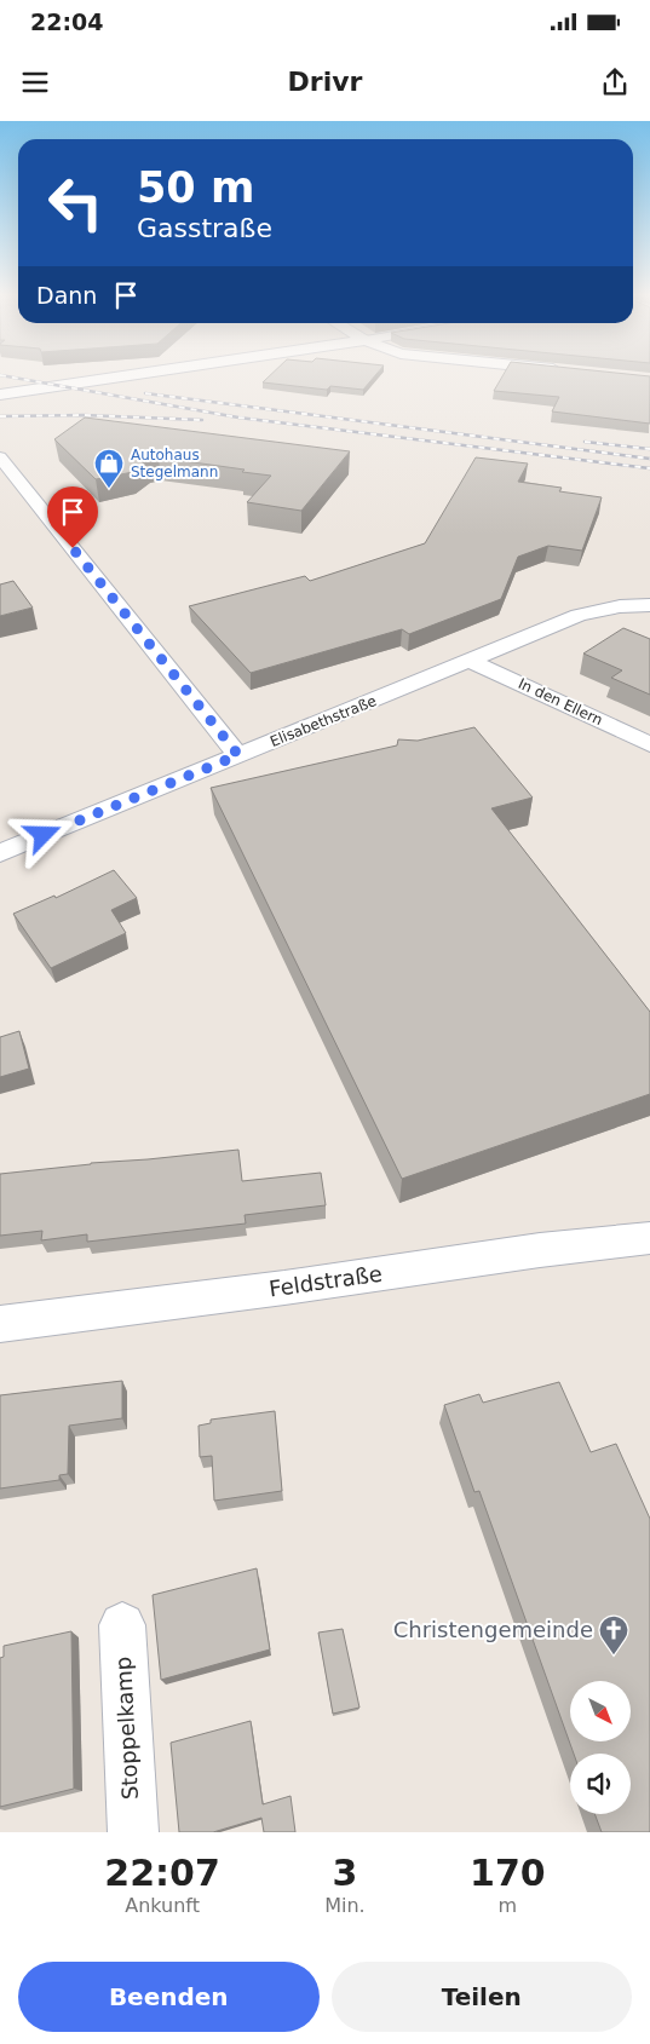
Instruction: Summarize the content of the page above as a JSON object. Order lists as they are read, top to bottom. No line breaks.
{"streets":{"street":["In den Ellern","Elisabethstraße","Feldstraße","Stoppelkamp"]},"crossings":[["In den Ellern","Elisabethstraße"]],"places":{"shop":["Autohaus Stegelmann"],"church":["Christengemeinde"]},"north":"bottom right","page":{"status":"22:04","header":"Drivr","turn":["50 m","Gasstraße"],"then":"Dann","eta":["22:07","Ankunft","3","Min.","170","m"],"buttons":["Beenden","Teilen"]}}
